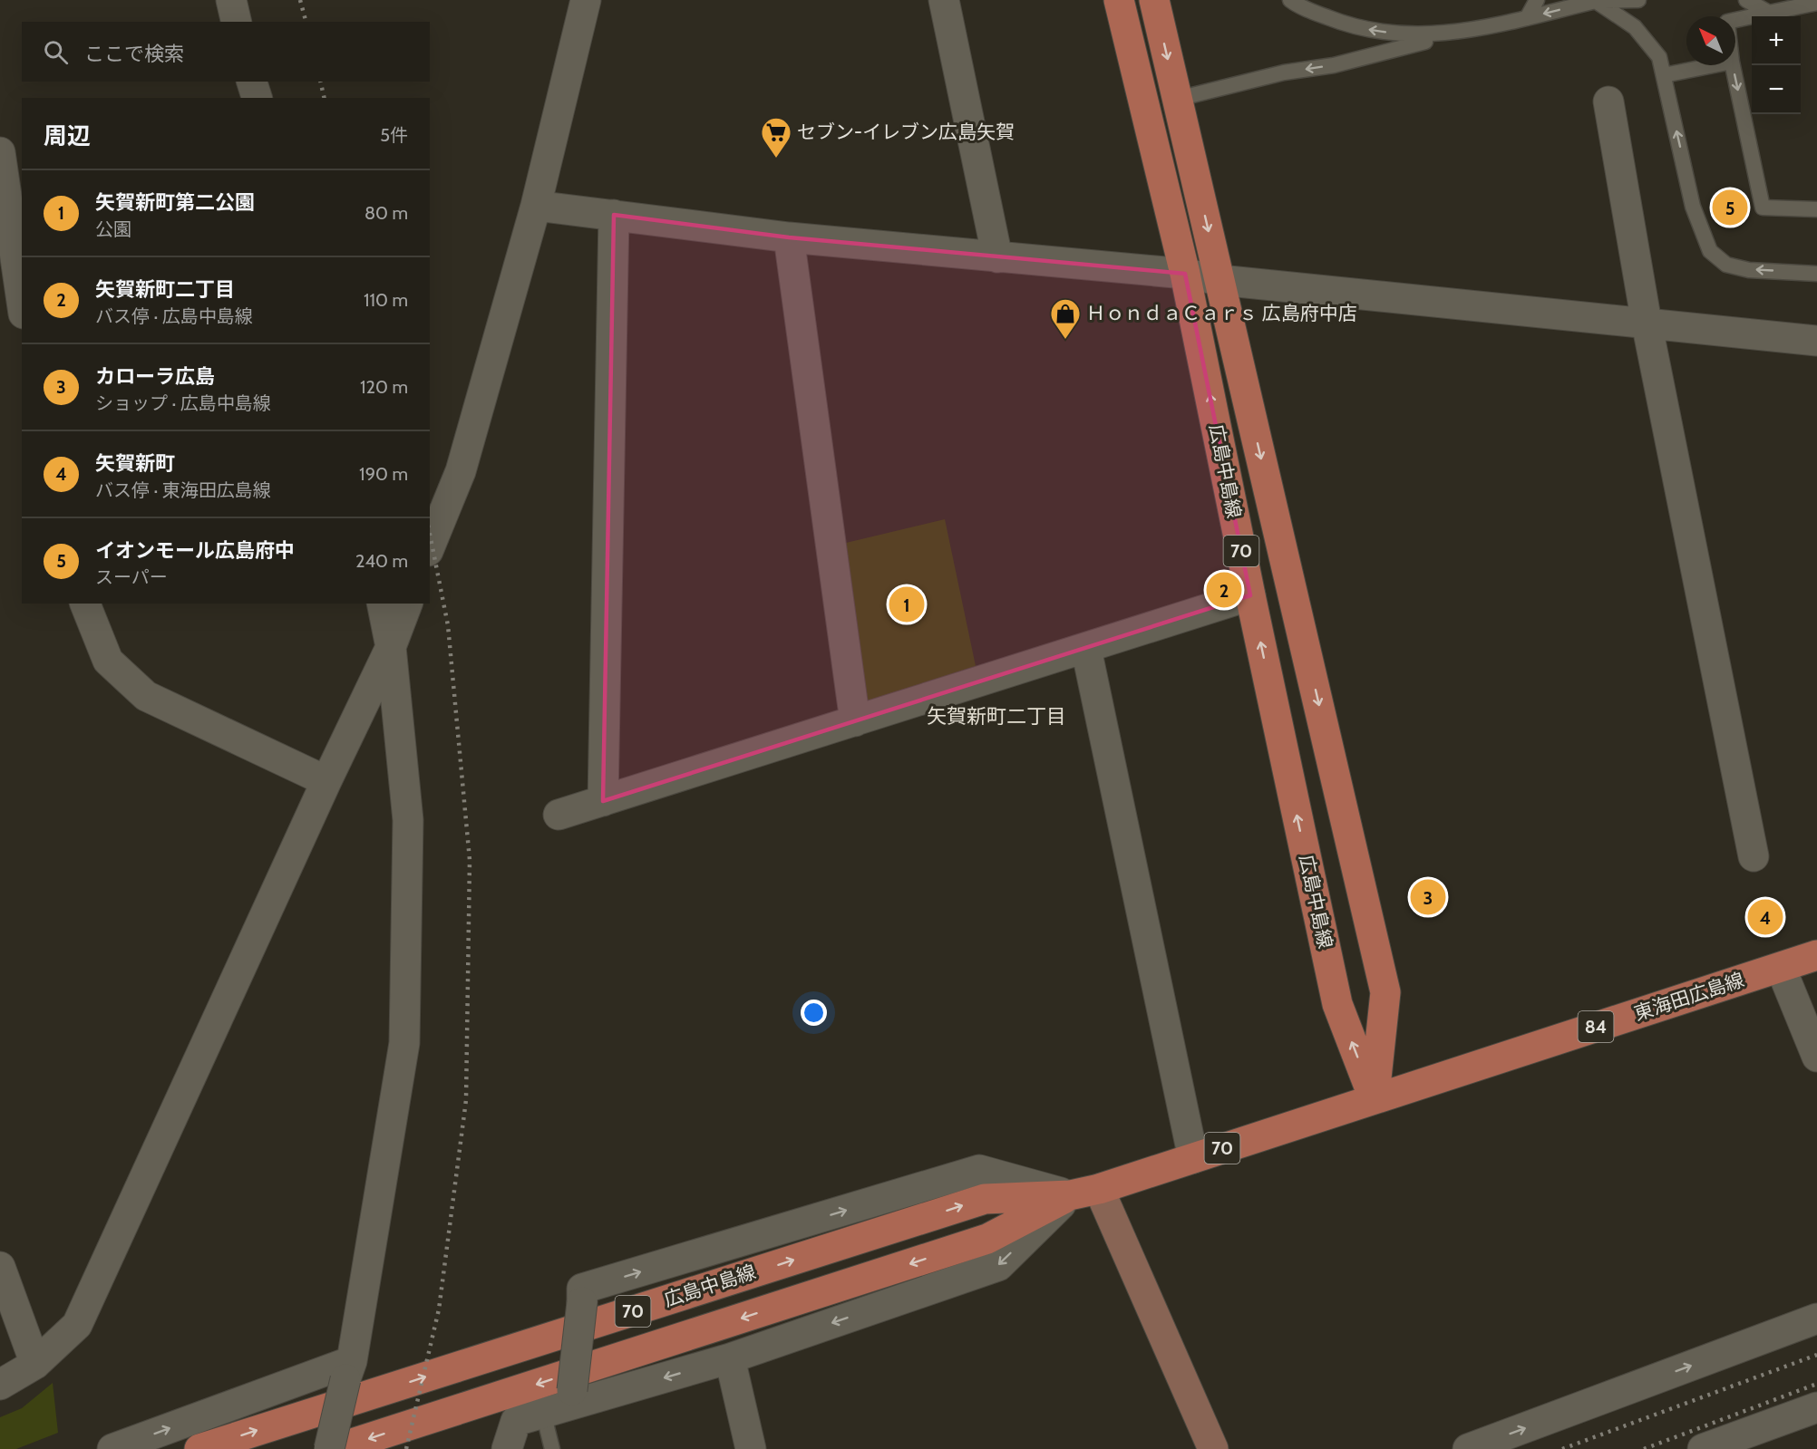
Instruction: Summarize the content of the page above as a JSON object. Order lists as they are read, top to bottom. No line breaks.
{"streets":{"main road":["広島中島線","70","東海田広島線","84"]},"crossings":[["広島中島線","東海田広島線"]],"districts":["矢賀新町二丁目"],"places":{"supermarket":["セブン-イレブン広島矢賀"],"shop":["ＨｏｎｄａＣａｒｓ 広島府中店"]},"north":"top left","page":{"map_buttons":["+","−"],"search":"ここで検索","heading":["周辺","5件"],"list":[{"mark":"1","name":"矢賀新町第二公園","note":"公園","value":"80 m"},{"mark":"2","name":"矢賀新町二丁目","note":"バス停 · 広島中島線","value":"110 m"},{"mark":"3","name":"カローラ広島","note":"ショップ · 広島中島線","value":"120 m"},{"mark":"4","name":"矢賀新町","note":"バス停 · 東海田広島線","value":"190 m"},{"mark":"5","name":"イオンモール広島府中","note":"スーパー","value":"240 m"}],"pins":["5","2","1","3","4"]}}
